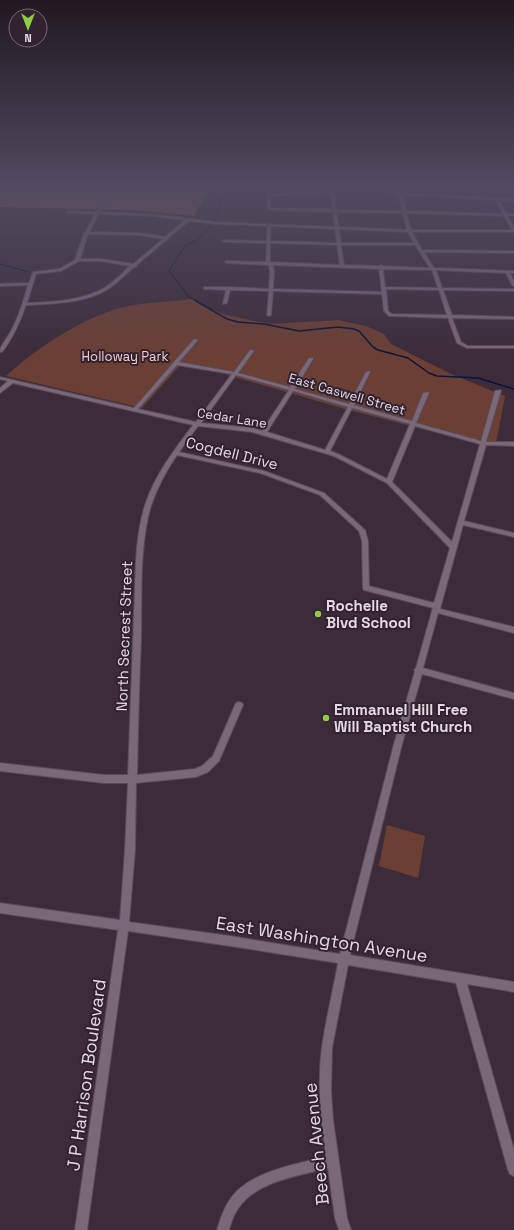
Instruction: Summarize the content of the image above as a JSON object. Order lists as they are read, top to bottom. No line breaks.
{"streets":{"street":["East Caswell Street","Cedar Lane","Cogdell Drive","North Secrest Street","East Washington Avenue","J P Harrison Boulevard","Beech Avenue"]},"crossings":[["East Caswell Street","North Secrest Street"],["East Caswell Street","Beech Avenue"],["Cedar Lane","North Secrest Street"],["Cedar Lane","Beech Avenue"],["Cogdell Drive","North Secrest Street"],["Cogdell Drive","Beech Avenue"],["North Secrest Street","East Washington Avenue"],["North Secrest Street","J P Harrison Boulevard"],["East Washington Avenue","J P Harrison Boulevard"],["East Washington Avenue","Beech Avenue"]],"parks":["Holloway Park"],"places":["Rochelle Blvd School","Emmanuel Hill Free Will Baptist Church"],"north":"bottom"}
